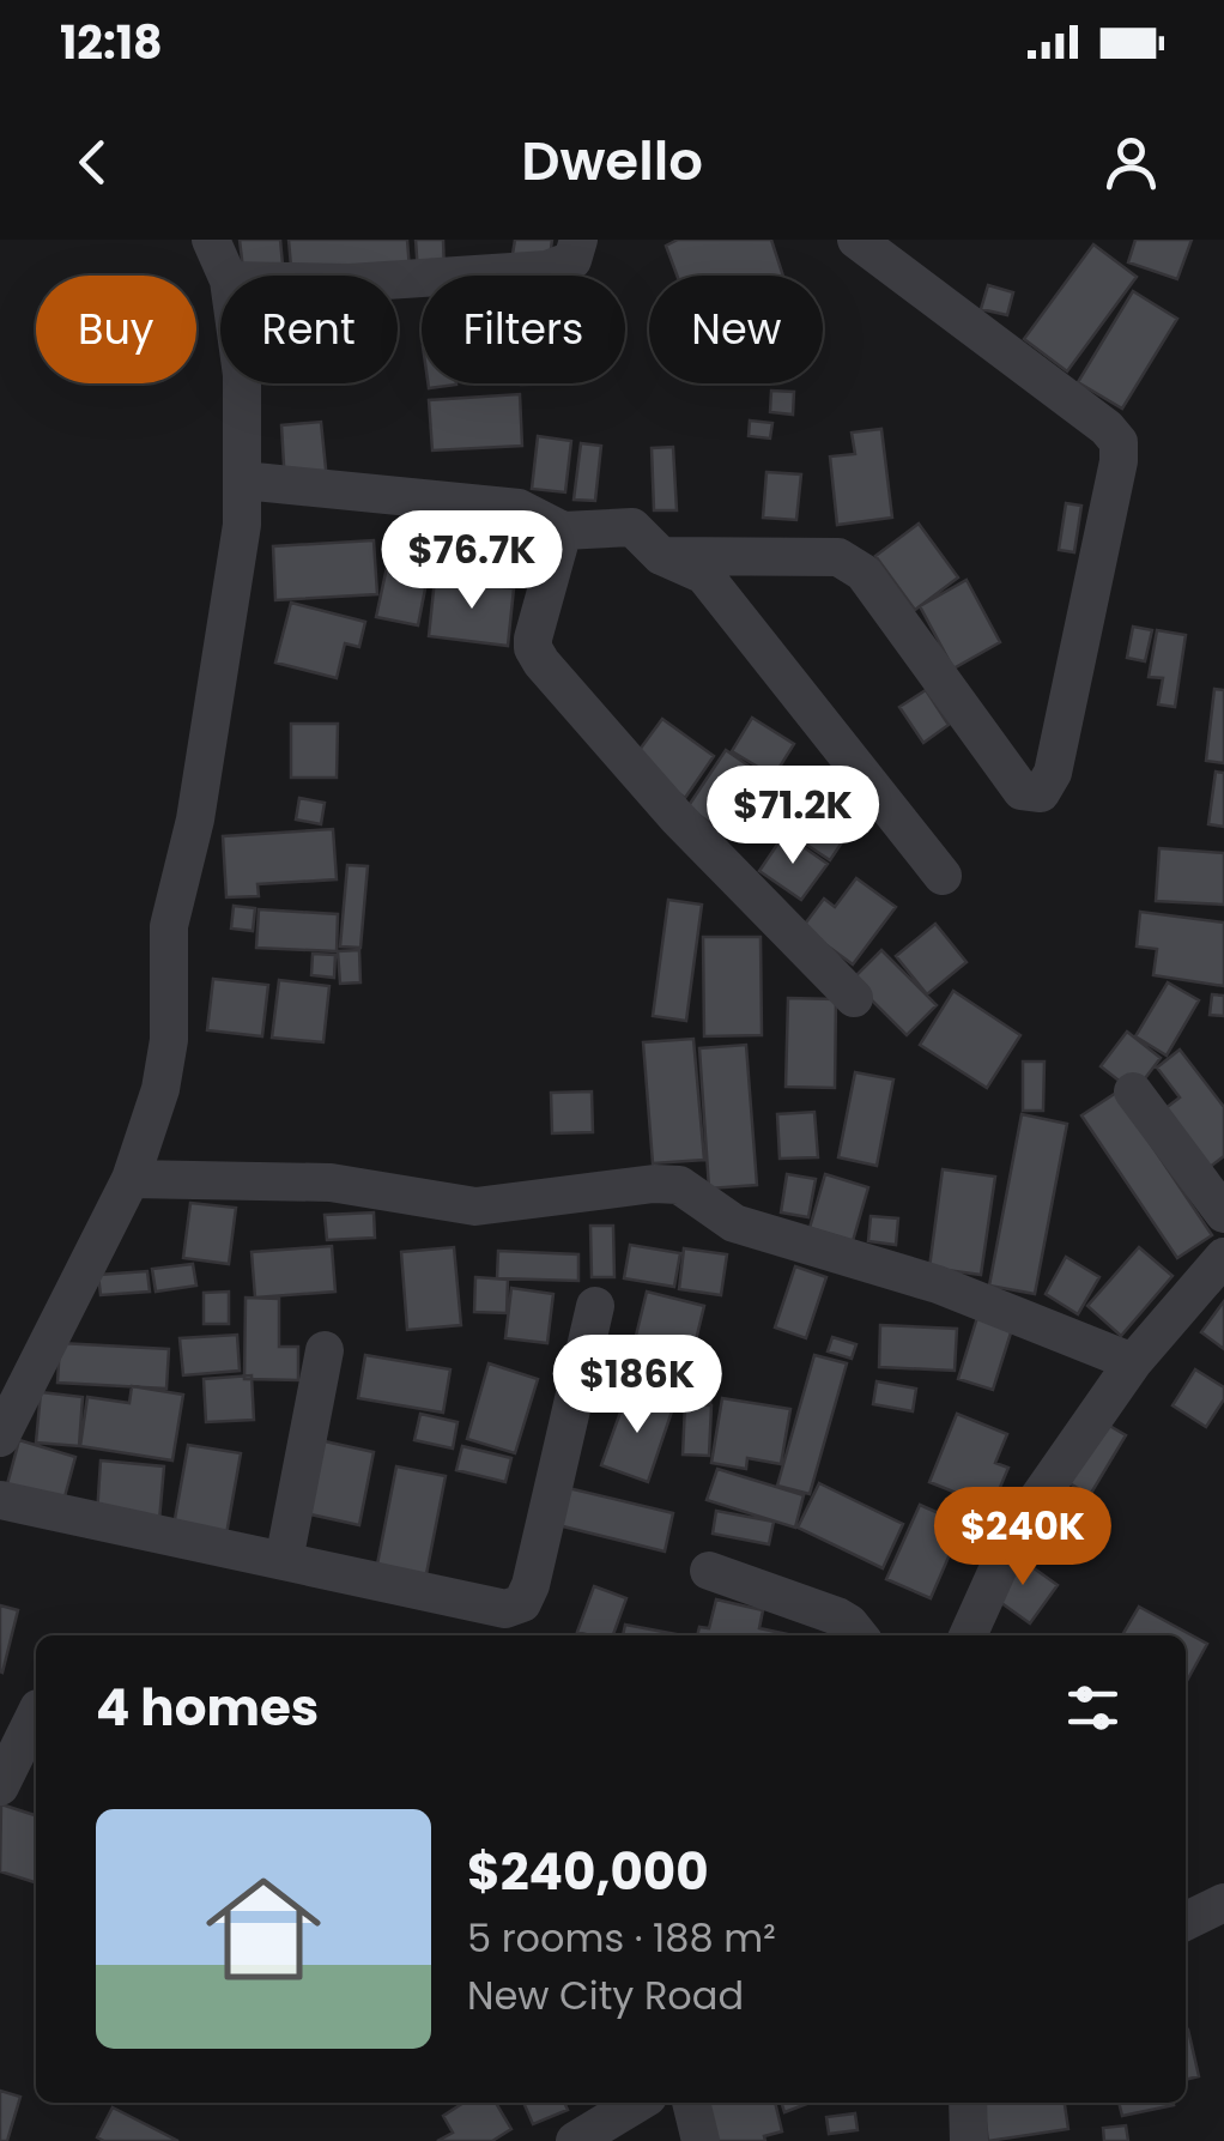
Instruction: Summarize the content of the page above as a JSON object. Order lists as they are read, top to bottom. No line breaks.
{"page":{"status":"12:18","header":"Dwello","chip":["Buy","Rent","Filters","New"],"price":["$76.7K","$71.2K","$186K","$240K"],"heading":"4 homes","list":[{"name":"$240,000","note":"5 rooms · 188 m² · New City Road"}]}}
